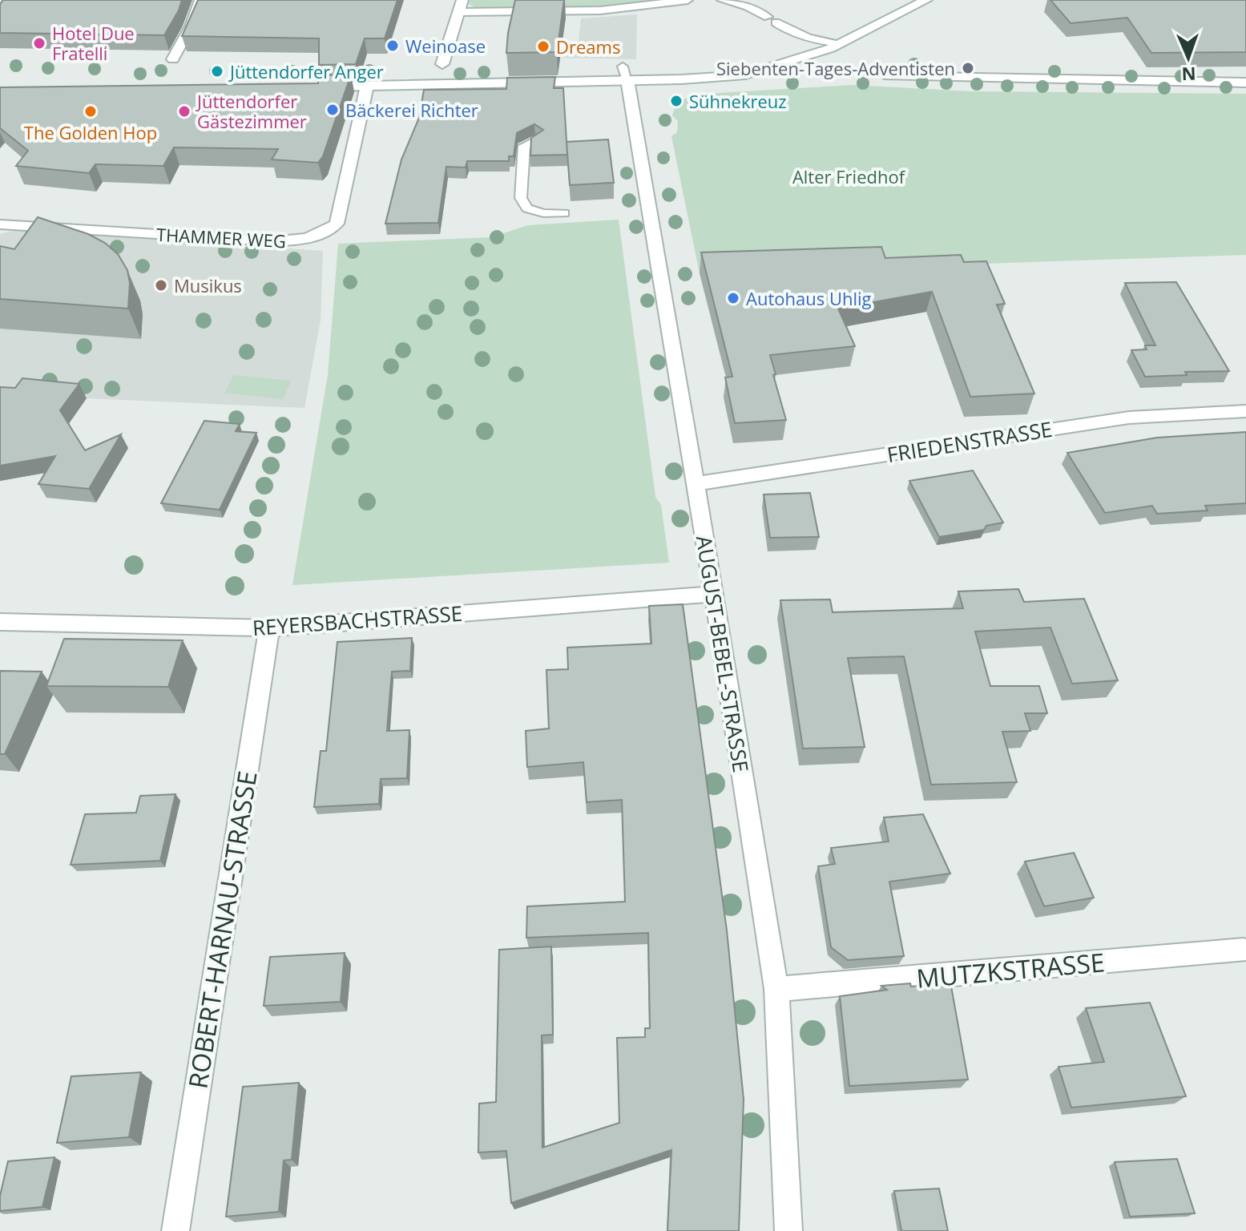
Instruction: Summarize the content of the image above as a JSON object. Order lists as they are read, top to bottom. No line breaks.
{"streets":{"street":["THAMMER WEG","FRIEDENSTRASSE","REYERSBACHSTRASSE","AUGUST-BEBEL-STRASSE","ROBERT-HARNAU-STRASSE","MUTZKSTRASSE"]},"crossings":[["FRIEDENSTRASSE","AUGUST-BEBEL-STRASSE"],["REYERSBACHSTRASSE","AUGUST-BEBEL-STRASSE"],["REYERSBACHSTRASSE","ROBERT-HARNAU-STRASSE"],["AUGUST-BEBEL-STRASSE","MUTZKSTRASSE"]],"parks":["Alter Friedhof"],"places":["Hotel Due Fratelli","Weinoase","Dreams","Siebenten-Tages-Adventisten","Jüttendorfer Anger","Sühnekreuz","Bäckerei Richter","The Golden Hop","Jüttendorfer Gästezimmer","Musikus","Autohaus Uhlig"],"north":"bottom"}
